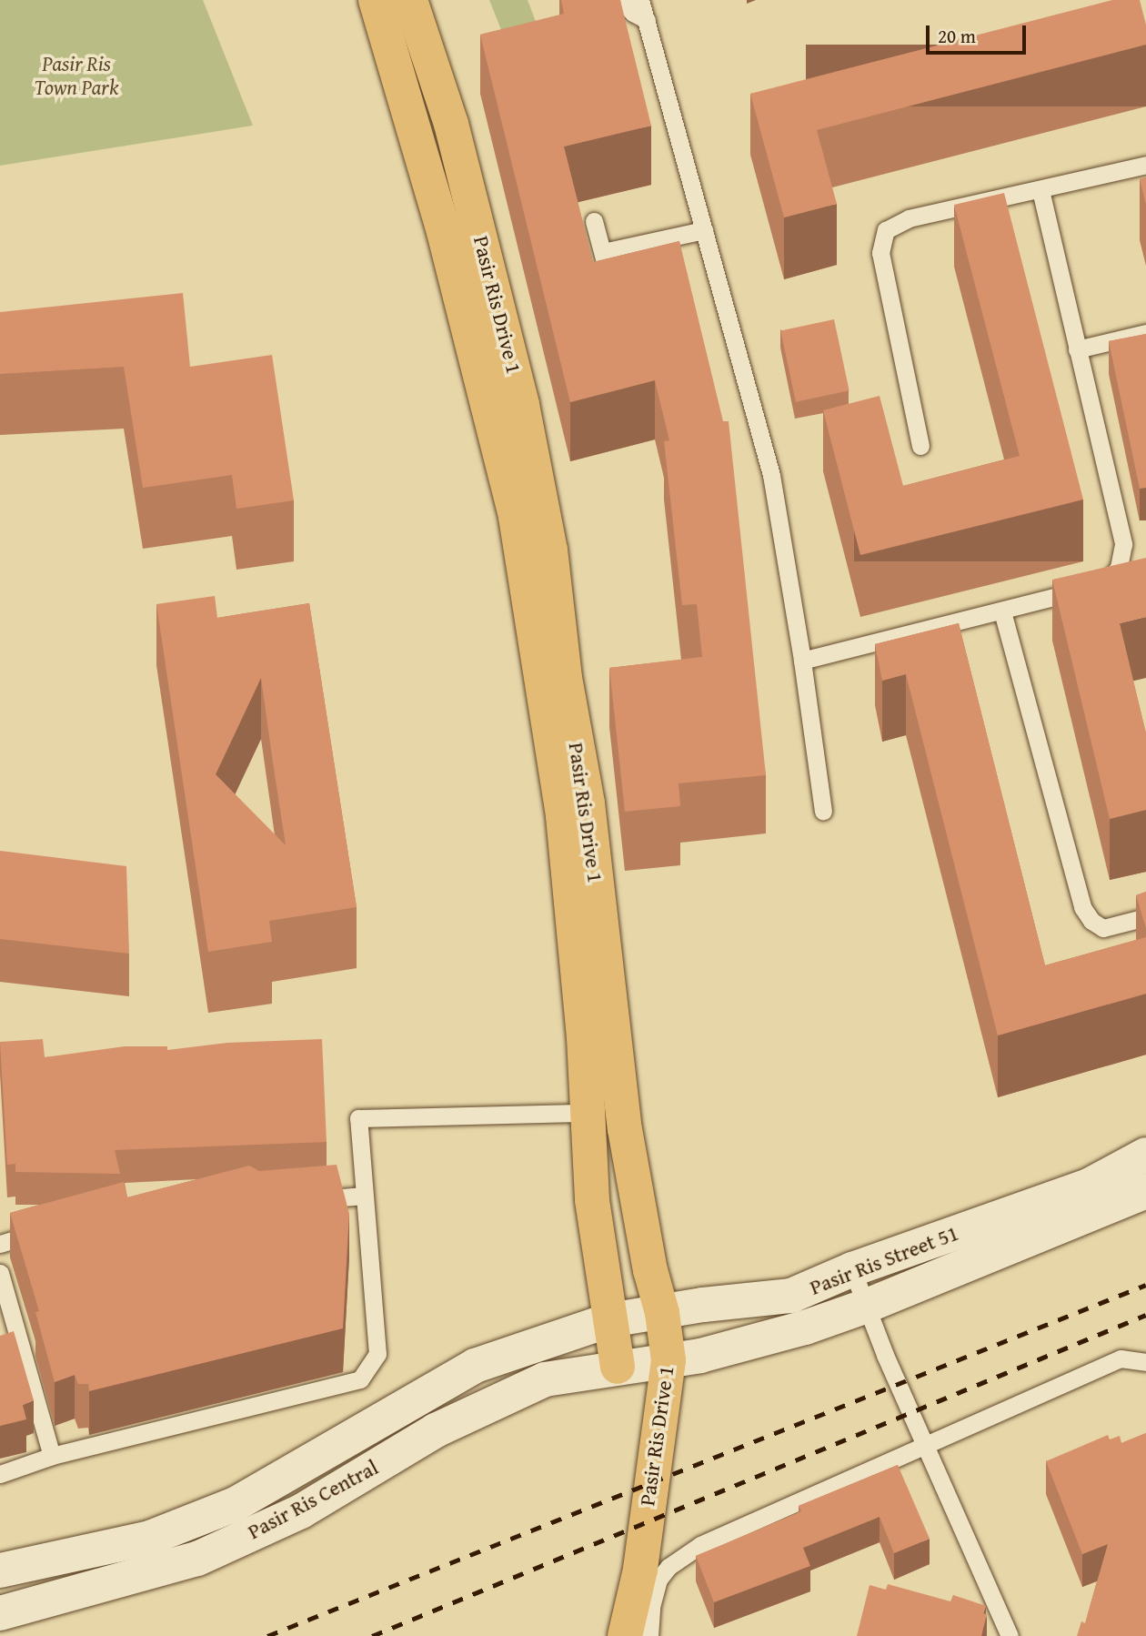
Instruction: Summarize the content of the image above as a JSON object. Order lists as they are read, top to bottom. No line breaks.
{"streets":{"main road":["Pasir Ris Drive 1"],"street":["Pasir Ris Street 51","Pasir Ris Central"]},"crossings":[["Pasir Ris Drive 1","Pasir Ris Street 51"],["Pasir Ris Drive 1","Pasir Ris Central"],["Pasir Ris Street 51","Pasir Ris Central"]],"parks":["Pasir Ris Town Park"],"scale_bar":"20 m"}
